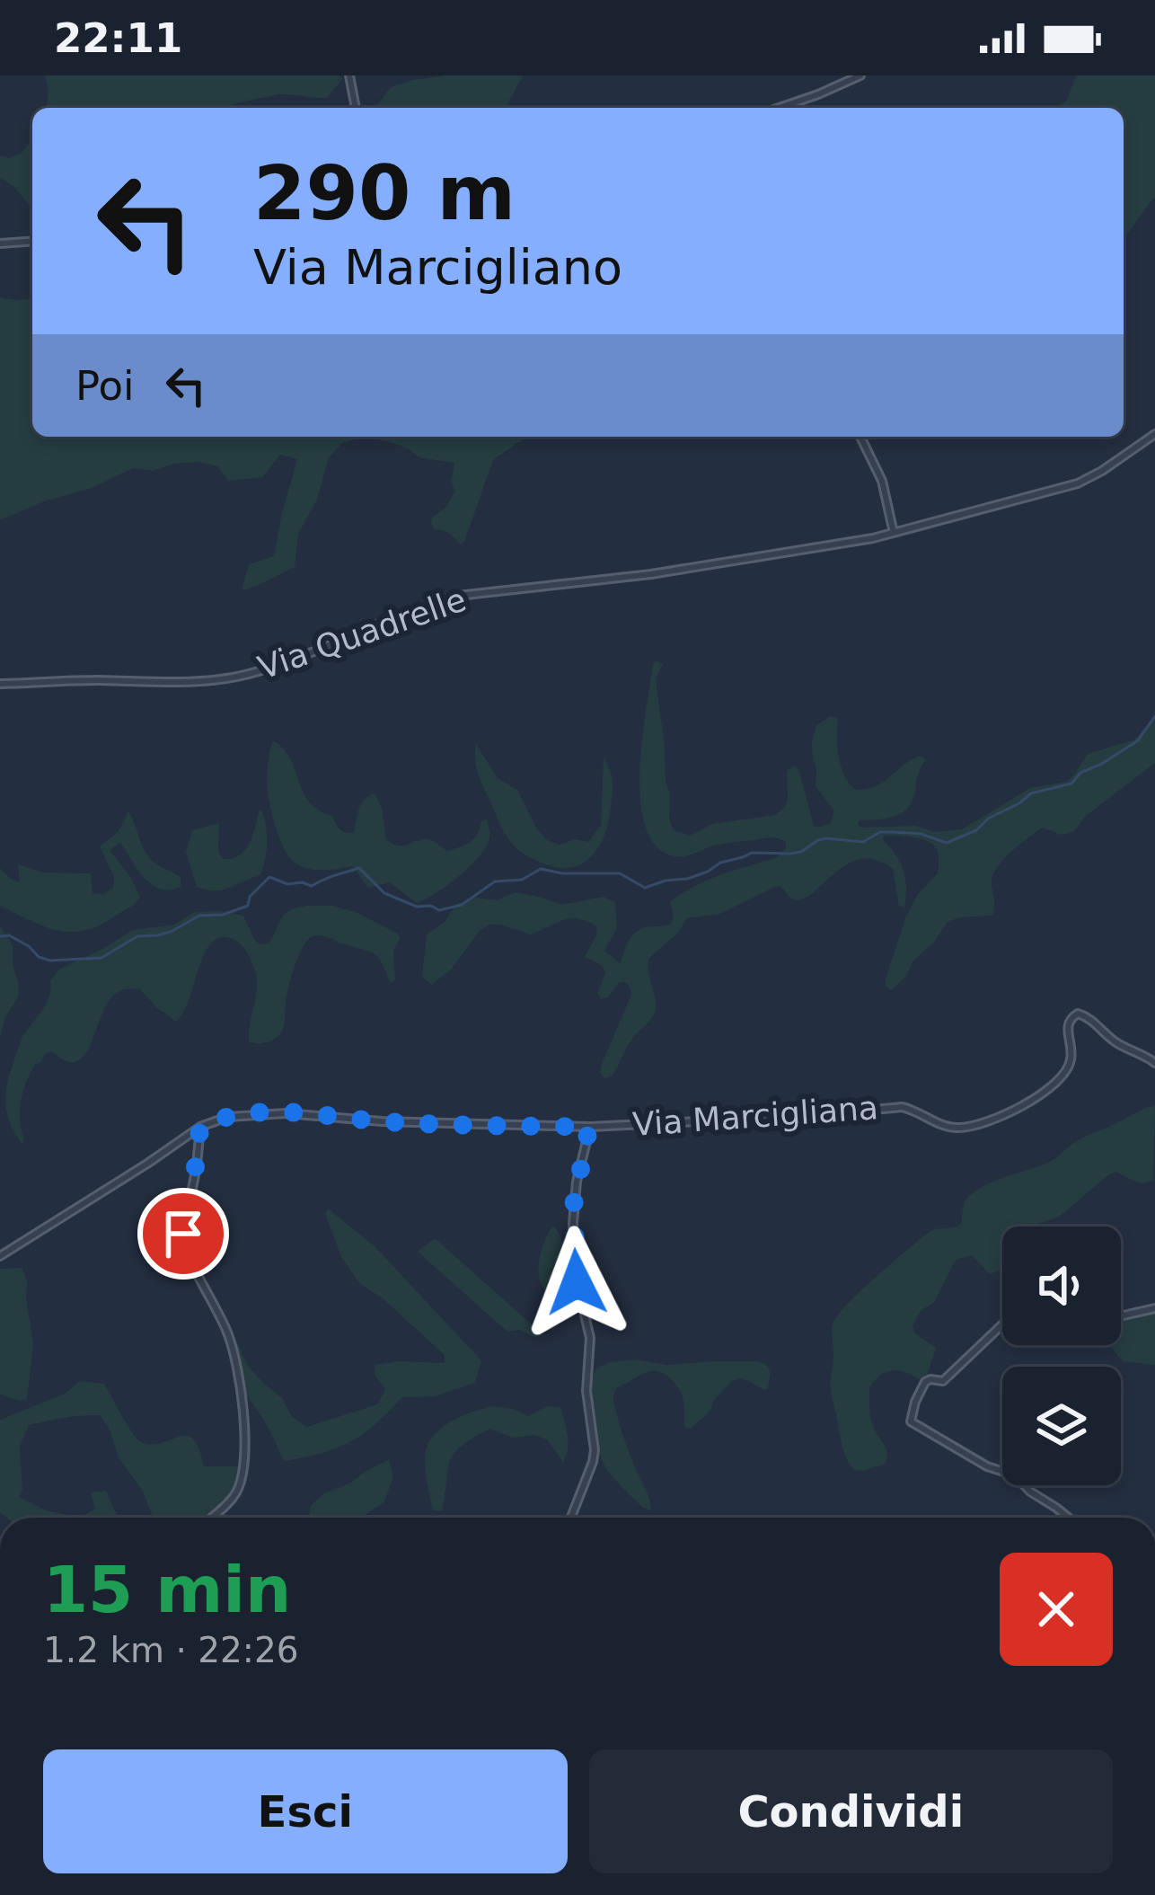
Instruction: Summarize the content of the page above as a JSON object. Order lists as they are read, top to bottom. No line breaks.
{"streets":{"street":["Via Quadrelle","Via Marcigliana"]},"page":{"status":"22:11","turn":["290 m","Via Marcigliano"],"then":"Poi","heading":["15 min","1.2 km · 22:26"],"buttons":["Esci","Condividi"]}}
